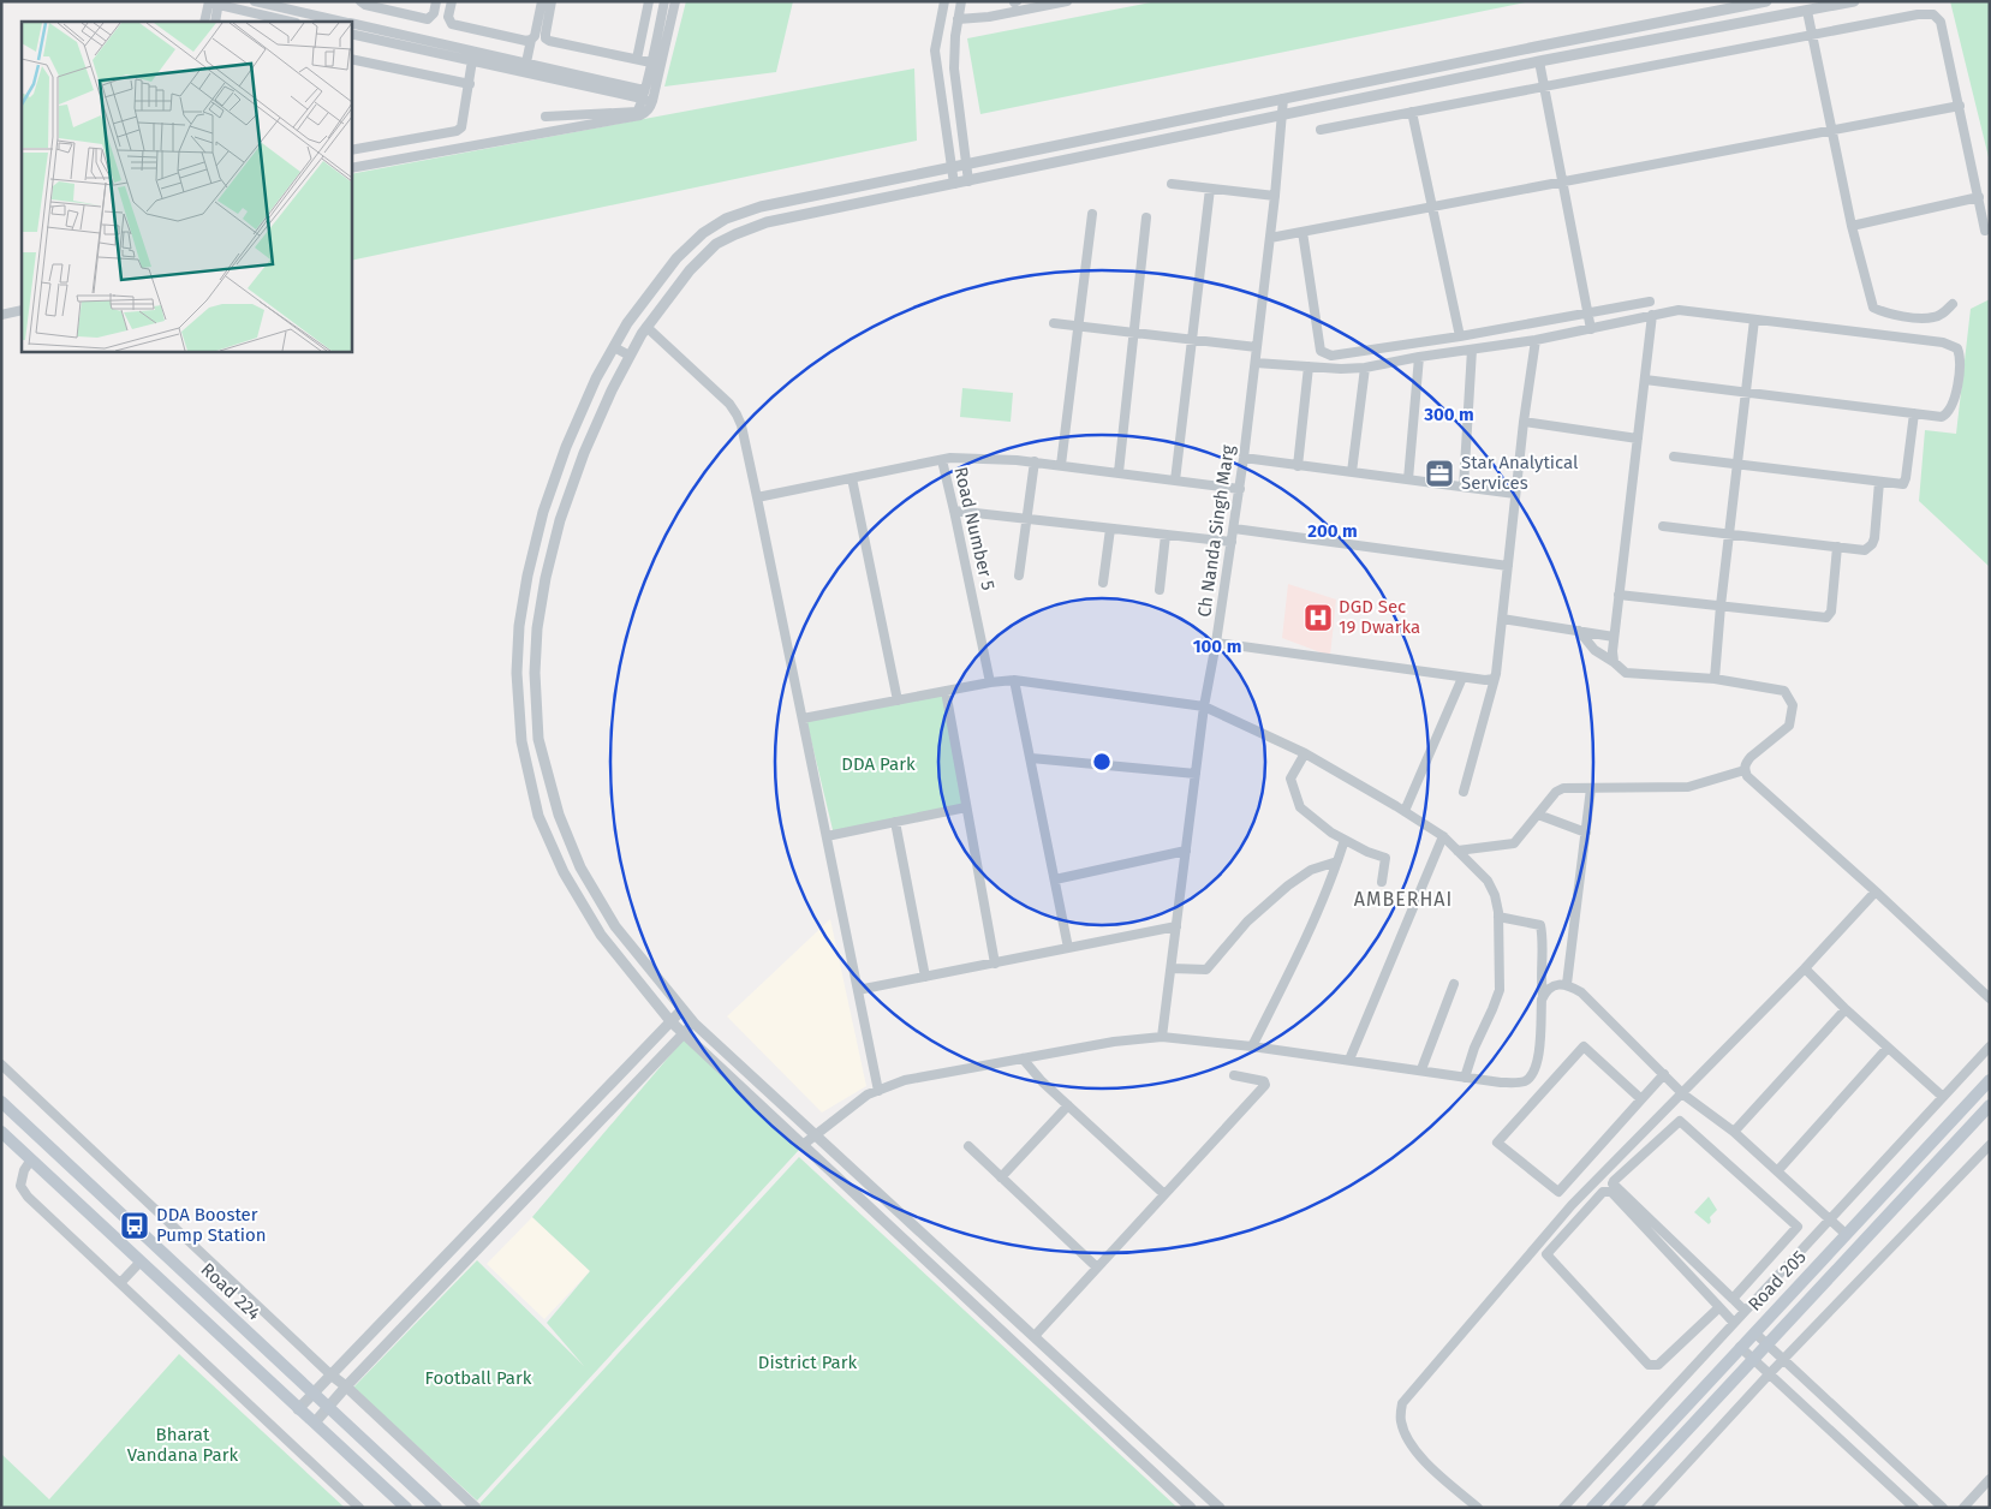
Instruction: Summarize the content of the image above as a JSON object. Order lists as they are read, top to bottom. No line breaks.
{"streets":{"main road":["Road 205","Road 224"],"street":["Road Number 5","Ch Nanda Singh Marg"]},"districts":["AMBERHAI"],"parks":["DDA Park","District Park","Football Park","Bharat Vandana Park"],"places":{"office":["Star Analytical Services"],"hospital":["DGD Sec 19 Dwarka"],"bus stop":["DDA Booster Pump Station"]},"rings":["300 m","200 m","100 m"]}
